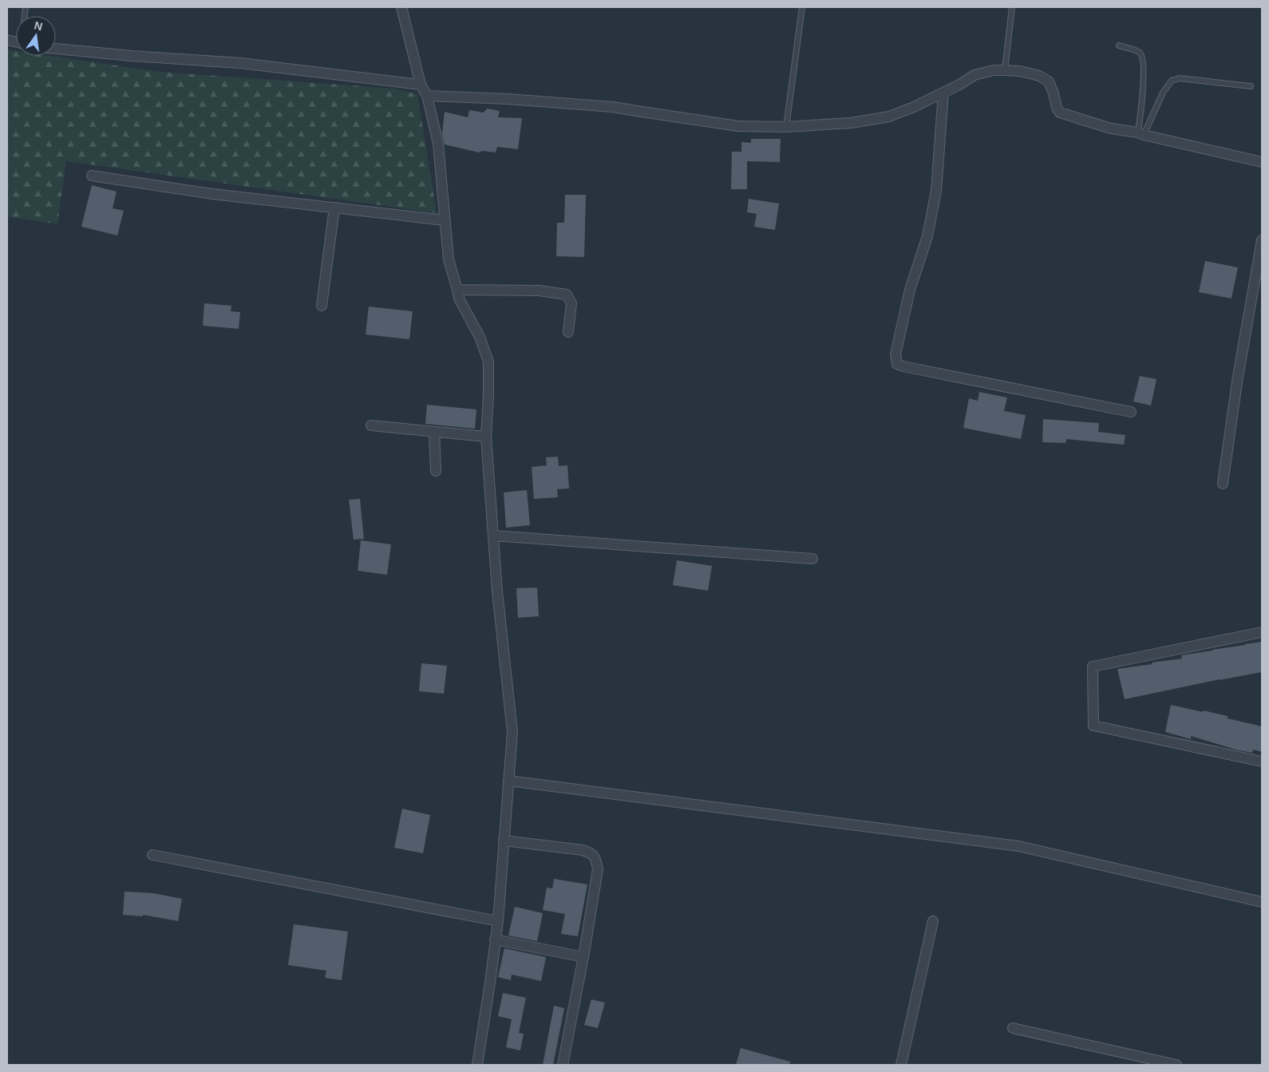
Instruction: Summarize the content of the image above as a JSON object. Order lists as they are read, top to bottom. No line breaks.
{"north":"top"}
